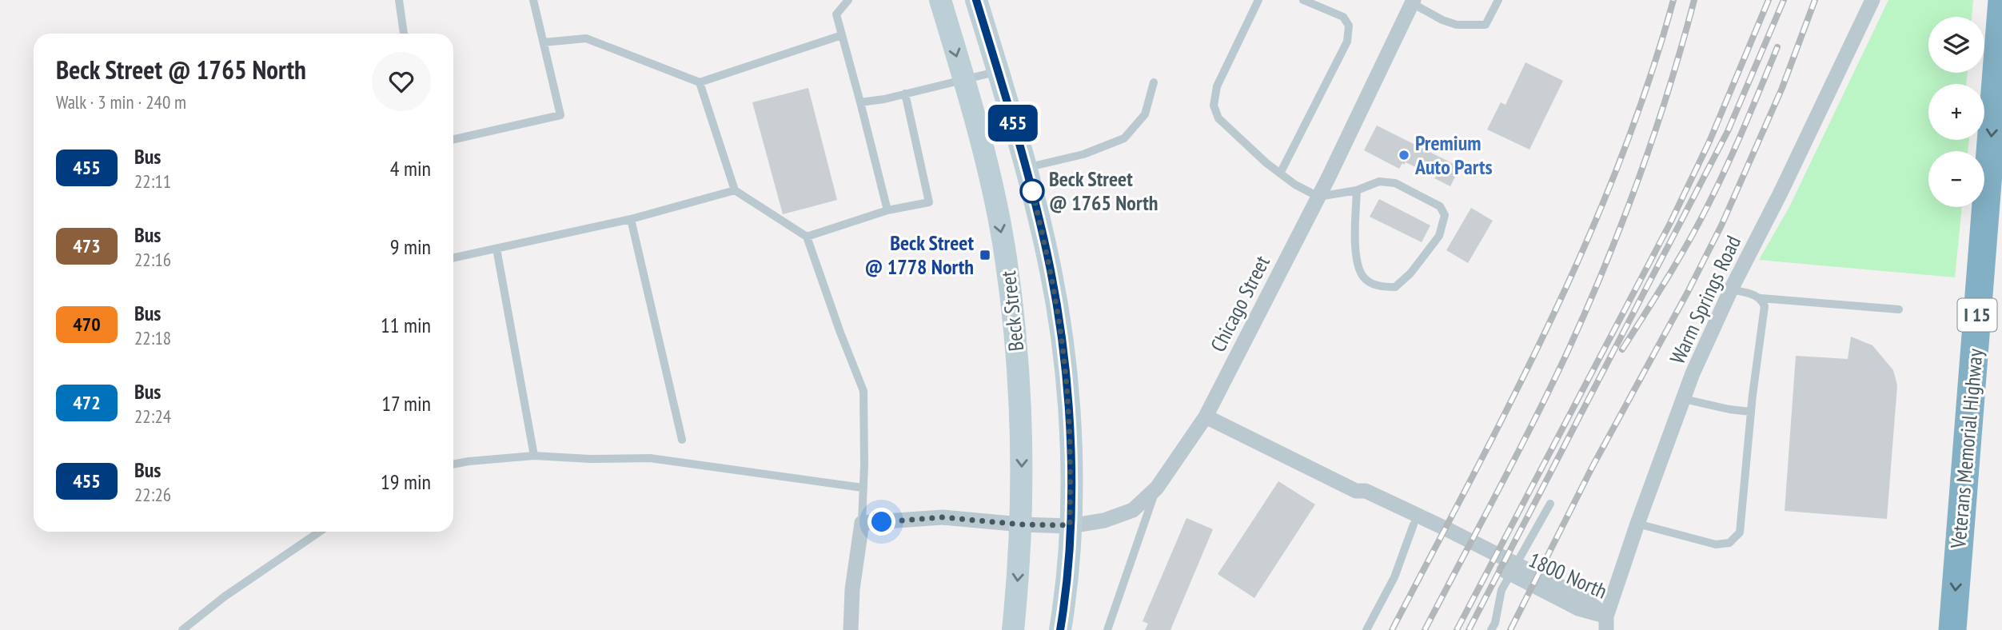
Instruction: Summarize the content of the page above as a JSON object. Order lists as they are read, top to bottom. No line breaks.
{"streets":{"highway":["I 15","Veterans Memorial Highway"],"main road":["Beck Street"],"street":["Warm Springs Road","Chicago Street","1800 North"]},"crossings":[["Warm Springs Road","1800 North"],["Chicago Street","Beck Street"],["Chicago Street","1800 North"]],"one_way":["Veterans Memorial Highway"],"places":{"other":["Premium Auto Parts","Beck Street @ 1765 North"],"transit":["Beck Street @ 1778 North"]},"lines":["bus line 455"],"page":{"on_map":"455","map_buttons":["+","−"],"heading":["Beck Street @ 1765 North","Walk · 3 min · 240 m"],"list":[{"mark":"455","name":"Bus","note":"22:11","value":"4 min"},{"mark":"473","name":"Bus","note":"22:16","value":"9 min"},{"mark":"470","name":"Bus","note":"22:18","value":"11 min"},{"mark":"472","name":"Bus","note":"22:24","value":"17 min"},{"mark":"455","name":"Bus","note":"22:26","value":"19 min"}]}}
